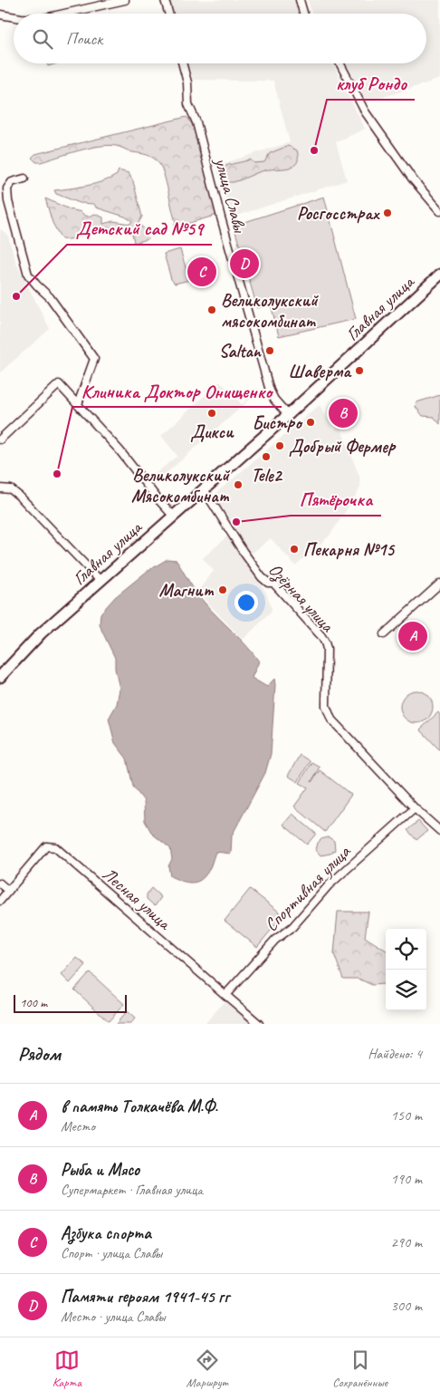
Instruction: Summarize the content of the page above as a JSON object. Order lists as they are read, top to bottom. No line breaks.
{"streets":{"main road":["Главная улица"],"street":["улица Славы","Озёрная улица","Спортивная улица","Лесная улица"]},"crossings":[["улица Славы","Главная улица"],["Главная улица","Озёрная улица"],["Озёрная улица","Спортивная улица"],["Спортивная улица","Лесная улица"]],"places":["клуб Рондо","Росгосстрах","Детский сад №59","Великолукский мясокомбинат","Saltan","Шаверма","Дикси","Бистро","Добрый Фермер","Tele2","Клиника Доктор Онищенко","Великолукский Мясокомбинат","Пятёрочка","Пекарня №15","Магнит"],"scale_bar":"100 m","page":{"search":"Поиск","pins":["D","C","B","A"],"scale":"100 m","heading":["Рядом","Найдено: 4"],"list":[{"mark":"A","name":"в память Толкачёва М.Ф.","note":"Место","value":"150 m"},{"mark":"B","name":"Рыба и Мясо","note":"Супермаркет · Главная улица","value":"190 m"},{"mark":"C","name":"Азбука спорта","note":"Спорт · улица Славы","value":"290 m"},{"mark":"D","name":"Памяти героям 1941-45 гг","note":"Место · улица Славы","value":"300 m"}],"nav":["Карта","Маршрут","Сохранённые"]}}
